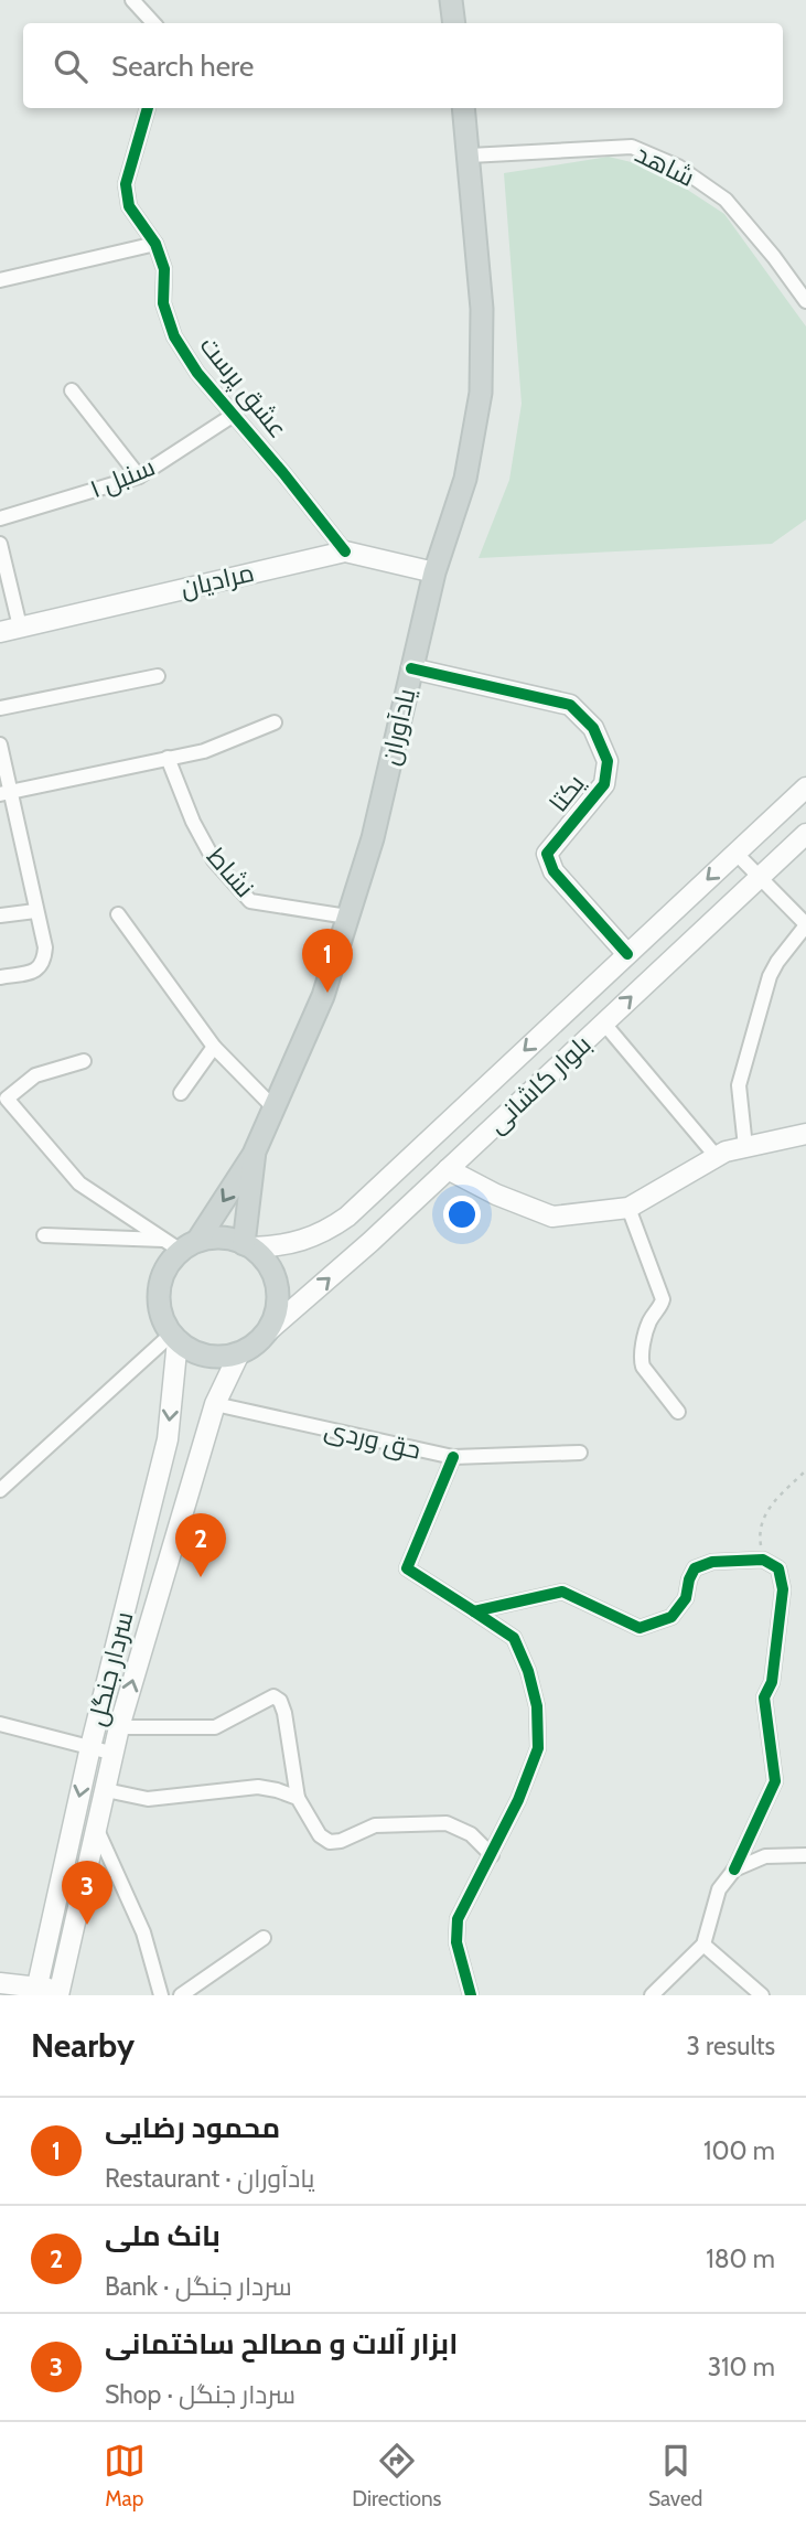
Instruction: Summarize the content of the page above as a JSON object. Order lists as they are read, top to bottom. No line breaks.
{"streets":{"main road":["مرادیان","یادآوران","یکتا","بلوار کاشانی","سردار جنگل"],"street":["شاهد","عشق پرست","سنبل ۱","نشاط","حق وردی"]},"crossings":[["شاهد","یادآوران"],["عشق پرست","سنبل ۱"],["عشق پرست","مرادیان"],["مرادیان","یادآوران"],["یادآوران","یکتا"],["یادآوران","نشاط"],["یادآوران","بلوار کاشانی"],["یادآوران","سردار جنگل"],["یکتا","بلوار کاشانی"],["بلوار کاشانی","سردار جنگل"],["حق وردی","سردار جنگل"]],"page":{"search":"Search here","pins":["1","2","3"],"heading":["Nearby","3 results"],"list":[{"mark":"1","name":"محمود رضایی","note":"Restaurant · یادآوران","value":"100 m"},{"mark":"2","name":"بانک ملی","note":"Bank · سردار جنگل","value":"180 m"},{"mark":"3","name":"ابزار آلات و مصالح ساختمانی","note":"Shop · سردار جنگل","value":"310 m"}],"nav":["Map","Directions","Saved"]}}
